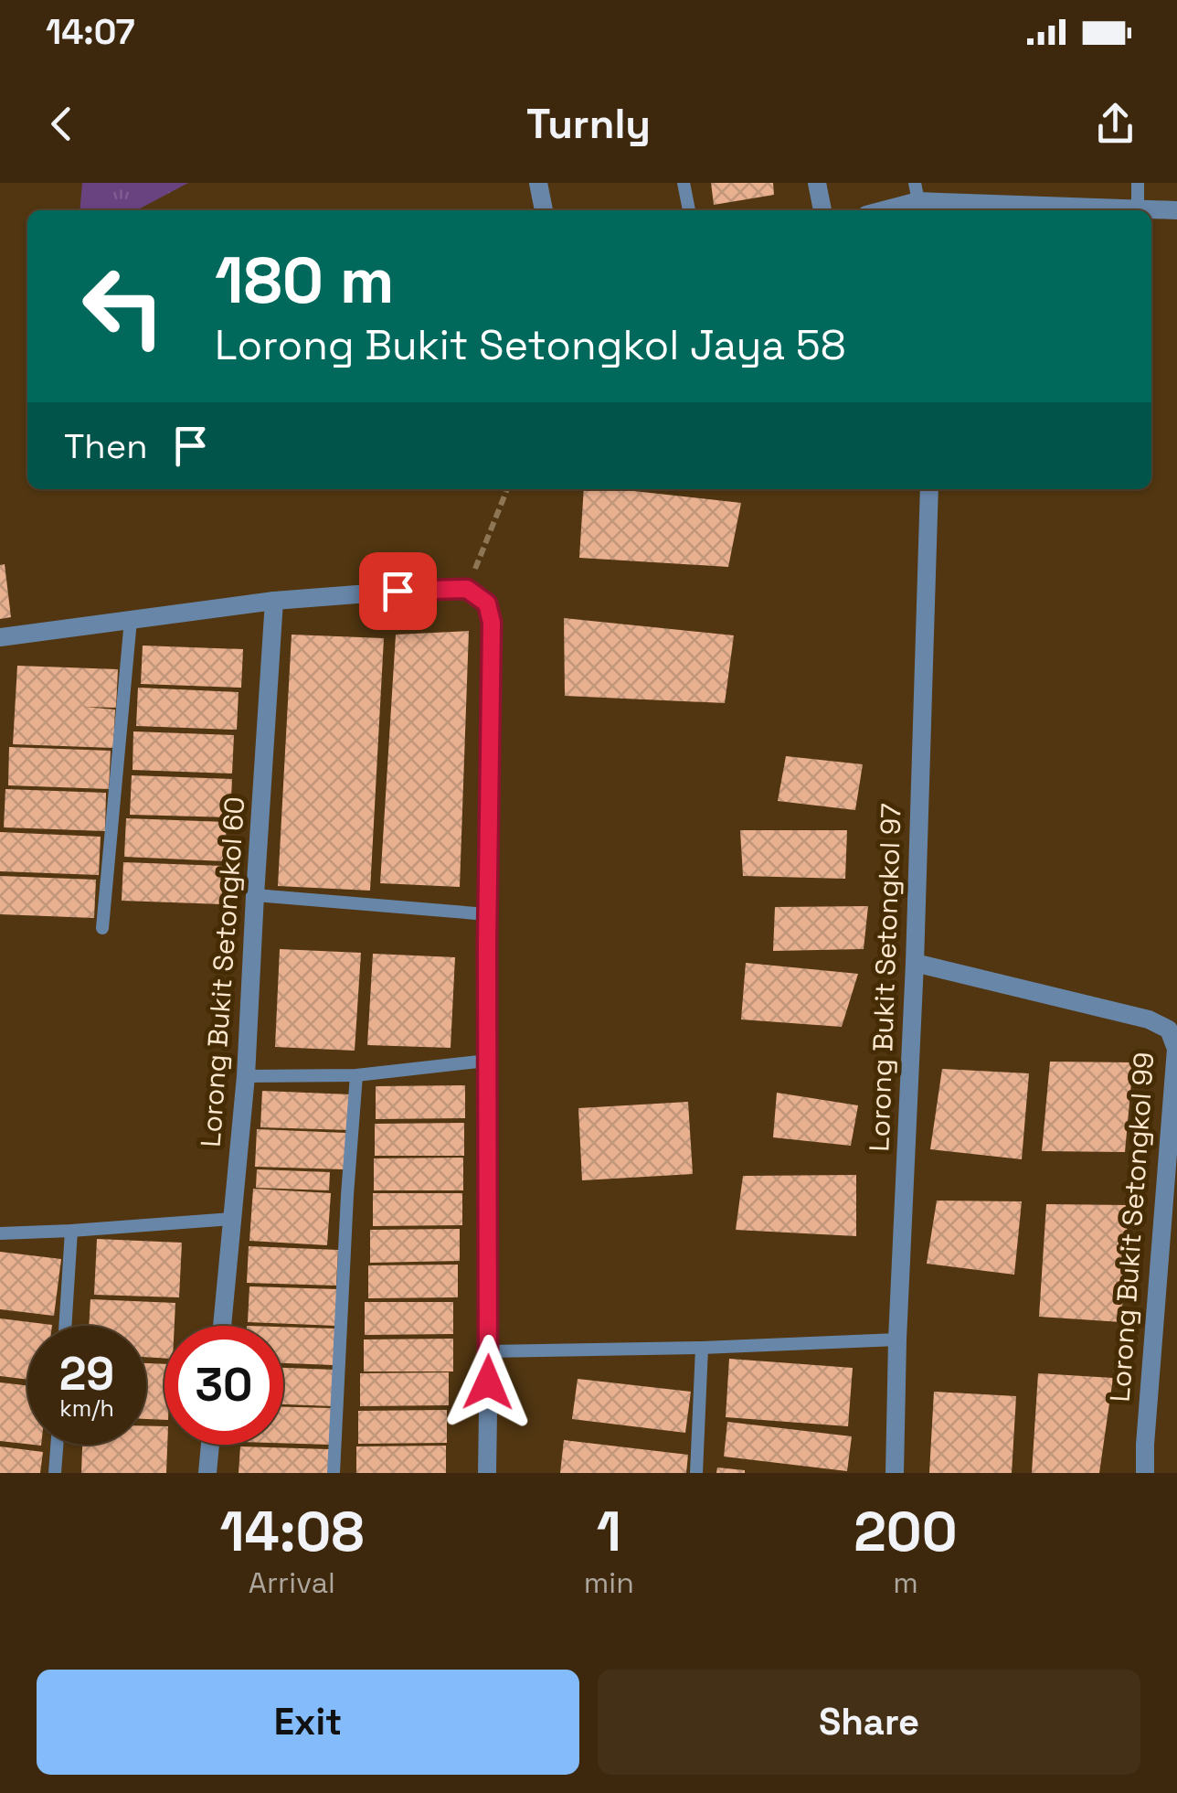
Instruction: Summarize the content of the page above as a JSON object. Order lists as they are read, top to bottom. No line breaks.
{"streets":{"street":["Lorong Bukit Setongkol 60","Lorong Bukit Setongkol 97","Lorong Bukit Setongkol 99"]},"crossings":[["Lorong Bukit Setongkol 97","Lorong Bukit Setongkol 99"]],"page":{"status":"14:07","header":"Turnly","turn":["180 m","Lorong Bukit Setongkol Jaya 58"],"then":"Then","speed":"29 km/h","limit":"30","eta":["14:08","Arrival","1","min","200","m"],"buttons":["Exit","Share"]}}
